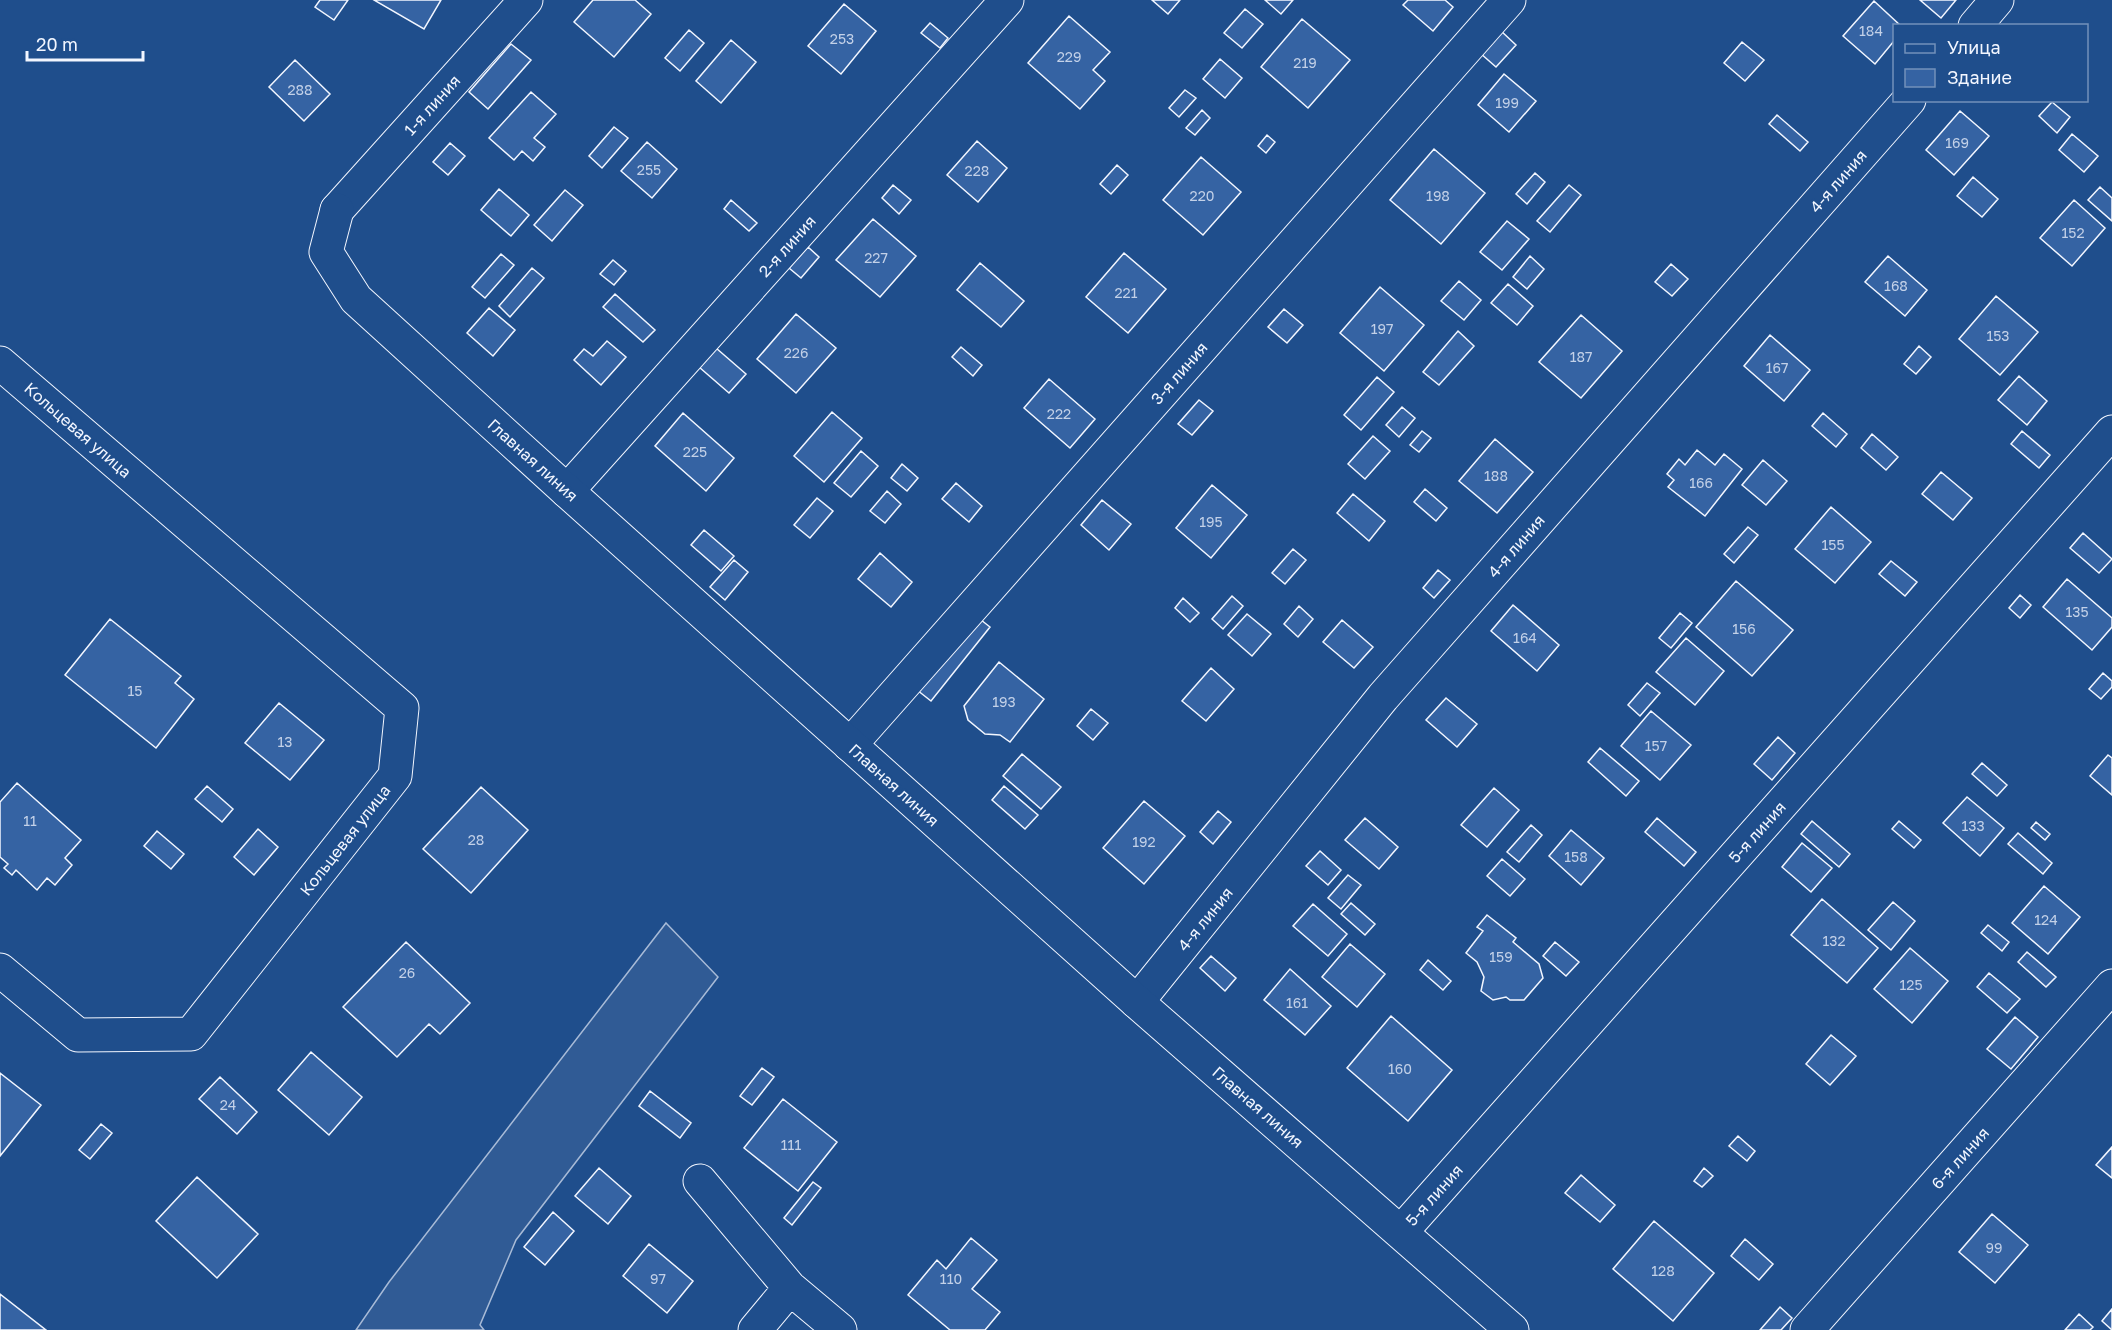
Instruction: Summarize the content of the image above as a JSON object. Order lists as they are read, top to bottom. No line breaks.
{"streets":{"street":["1-я линия","4-я линия","2-я линия","3-я линия","Кольцевая улица","Главная линия","5-я линия","6-я линия"]},"crossings":[["1-я линия","Главная линия"],["4-я линия","Главная линия"],["2-я линия","Главная линия"],["3-я линия","Главная линия"],["Главная линия","5-я линия"]],"house_numbers":["184","253","229","219","288","199","169","255","228","220","198","152","227","168","221","197","153","226","187","167","222","225","188","166","195","155","135","156","164","15","193","13","157","11","133","28","192","158","124","132","159","26","125","161","160","24","111","99","128","97","110"],"legend":["Улица","Здание"],"scale_bar":"20 m"}
